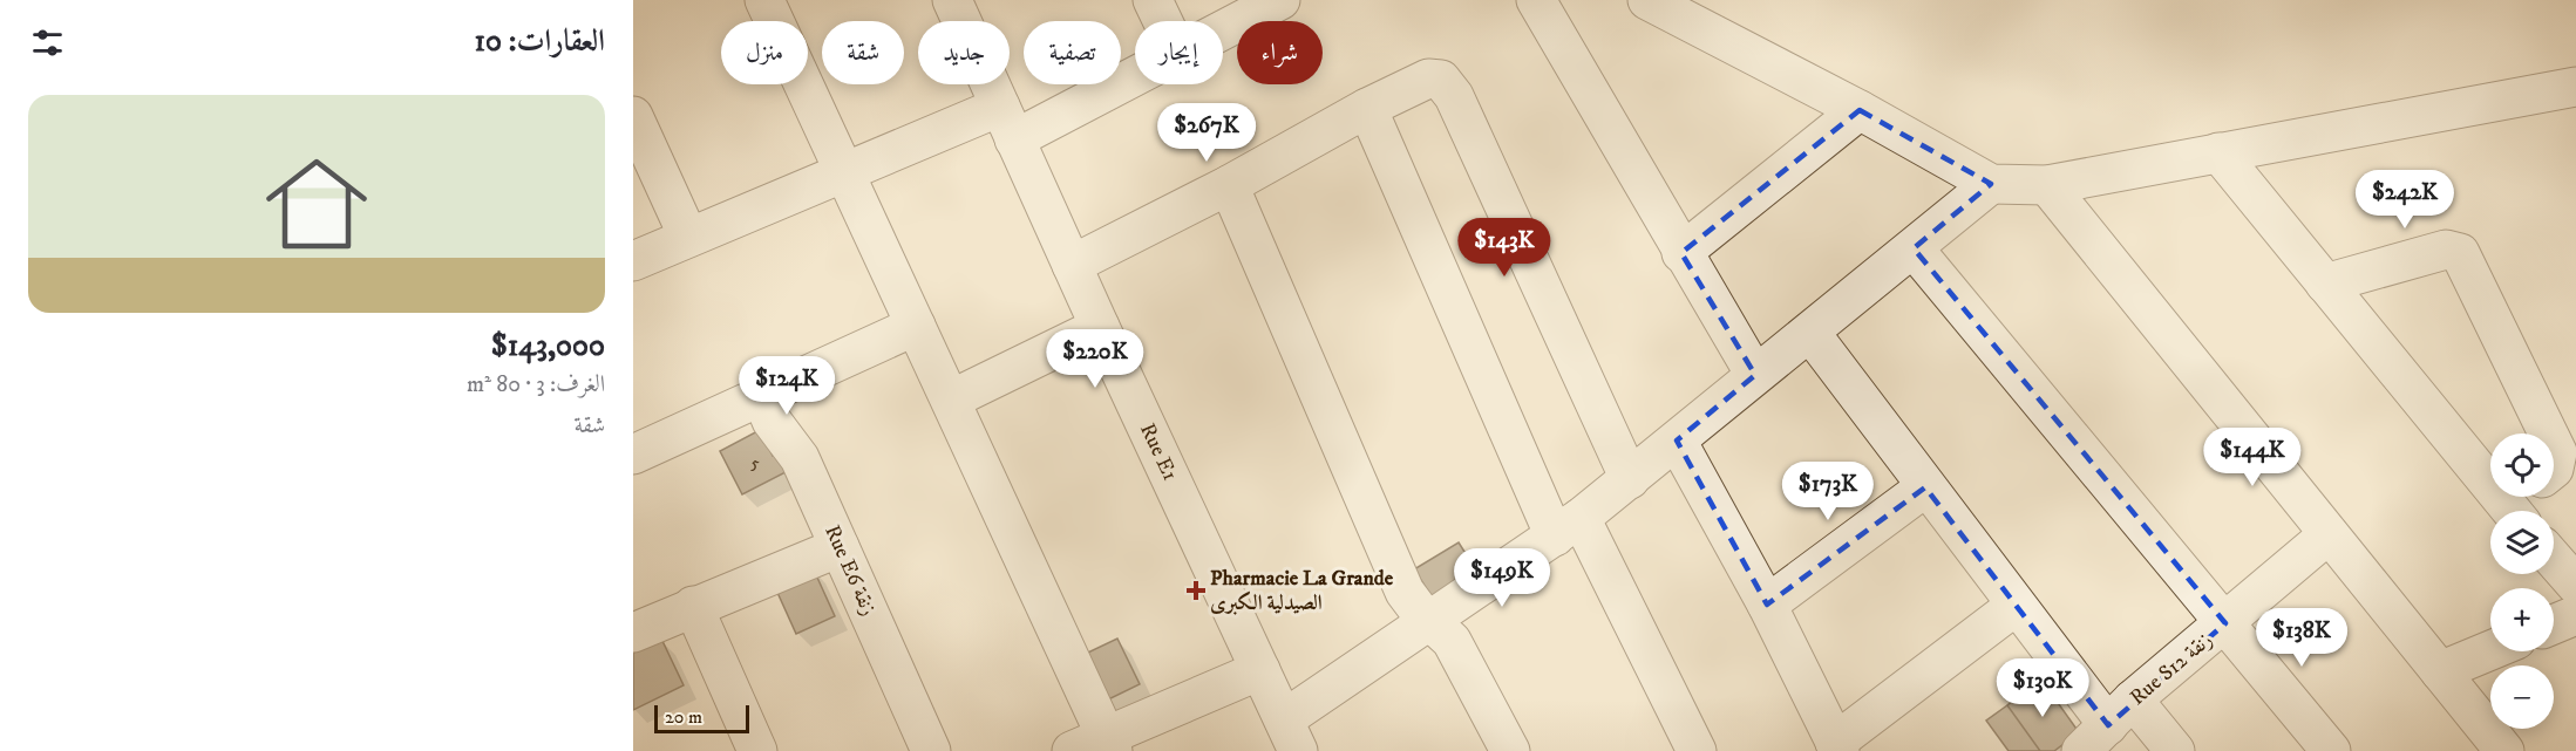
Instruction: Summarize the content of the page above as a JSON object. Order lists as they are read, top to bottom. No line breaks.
{"streets":{"street":["Rue E1","Rue E6 زنقة","Rue S12 زنقة"]},"places":{"health":["Pharmacie La Grande الصيدلية الكبرى"]},"house_numbers":["5"],"scale_bar":"20 m","page":{"heading":"العقارات: 10","chip":["شراء","إيجار","تصفية","جديد","شقة","منزل"],"list":[{"name":"$143,000","note":"الغرف: 3 · 80 m² · شقة"}],"price":["$267K","$242K","$143K","$220K","$124K","$144K","$173K","$149K","$138K","$130K"],"map_buttons":["+","−"],"scale":"20 m"}}
